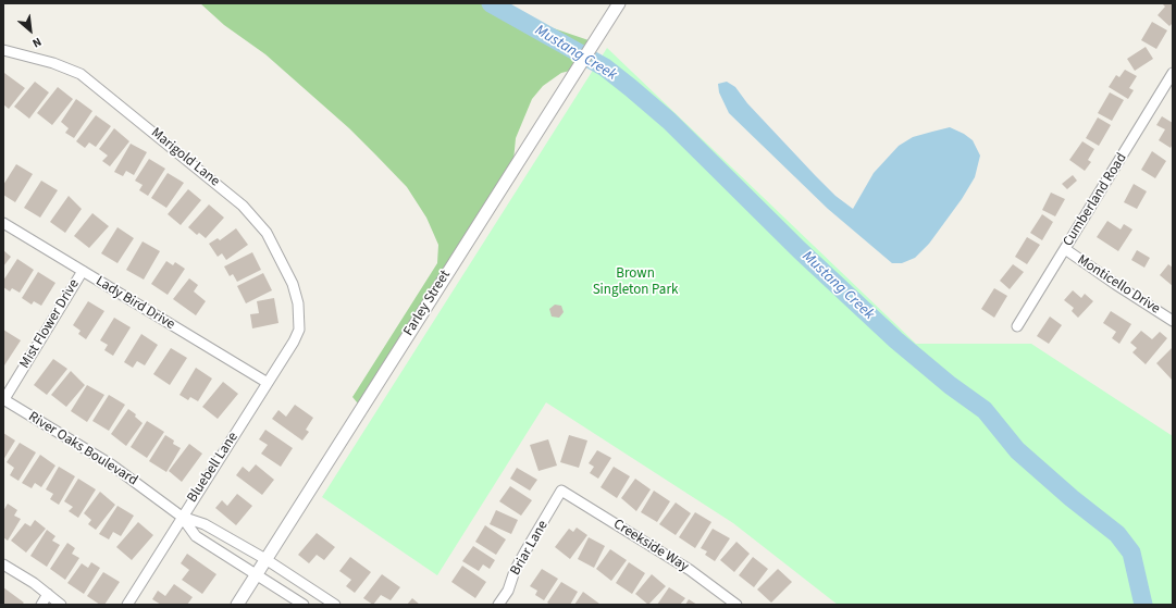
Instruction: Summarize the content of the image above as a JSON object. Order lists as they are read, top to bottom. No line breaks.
{"streets":{"street":["Marigold Lane","Cumberland Road","Monticello Drive","Lady Bird Drive","Farley Street","Mist Flower Drive","River Oaks Boulevard","Bluebell Lane","Creekside Way","Briar Lane"]},"crossings":[["Marigold Lane","Bluebell Lane"],["Cumberland Road","Monticello Drive"],["Lady Bird Drive","Mist Flower Drive"],["Lady Bird Drive","Bluebell Lane"],["Farley Street","River Oaks Boulevard"],["Mist Flower Drive","River Oaks Boulevard"],["River Oaks Boulevard","Bluebell Lane"],["Creekside Way","Briar Lane"]],"water":["Mustang Creek"],"parks":["Brown Singleton Park"],"north":"bottom right"}
